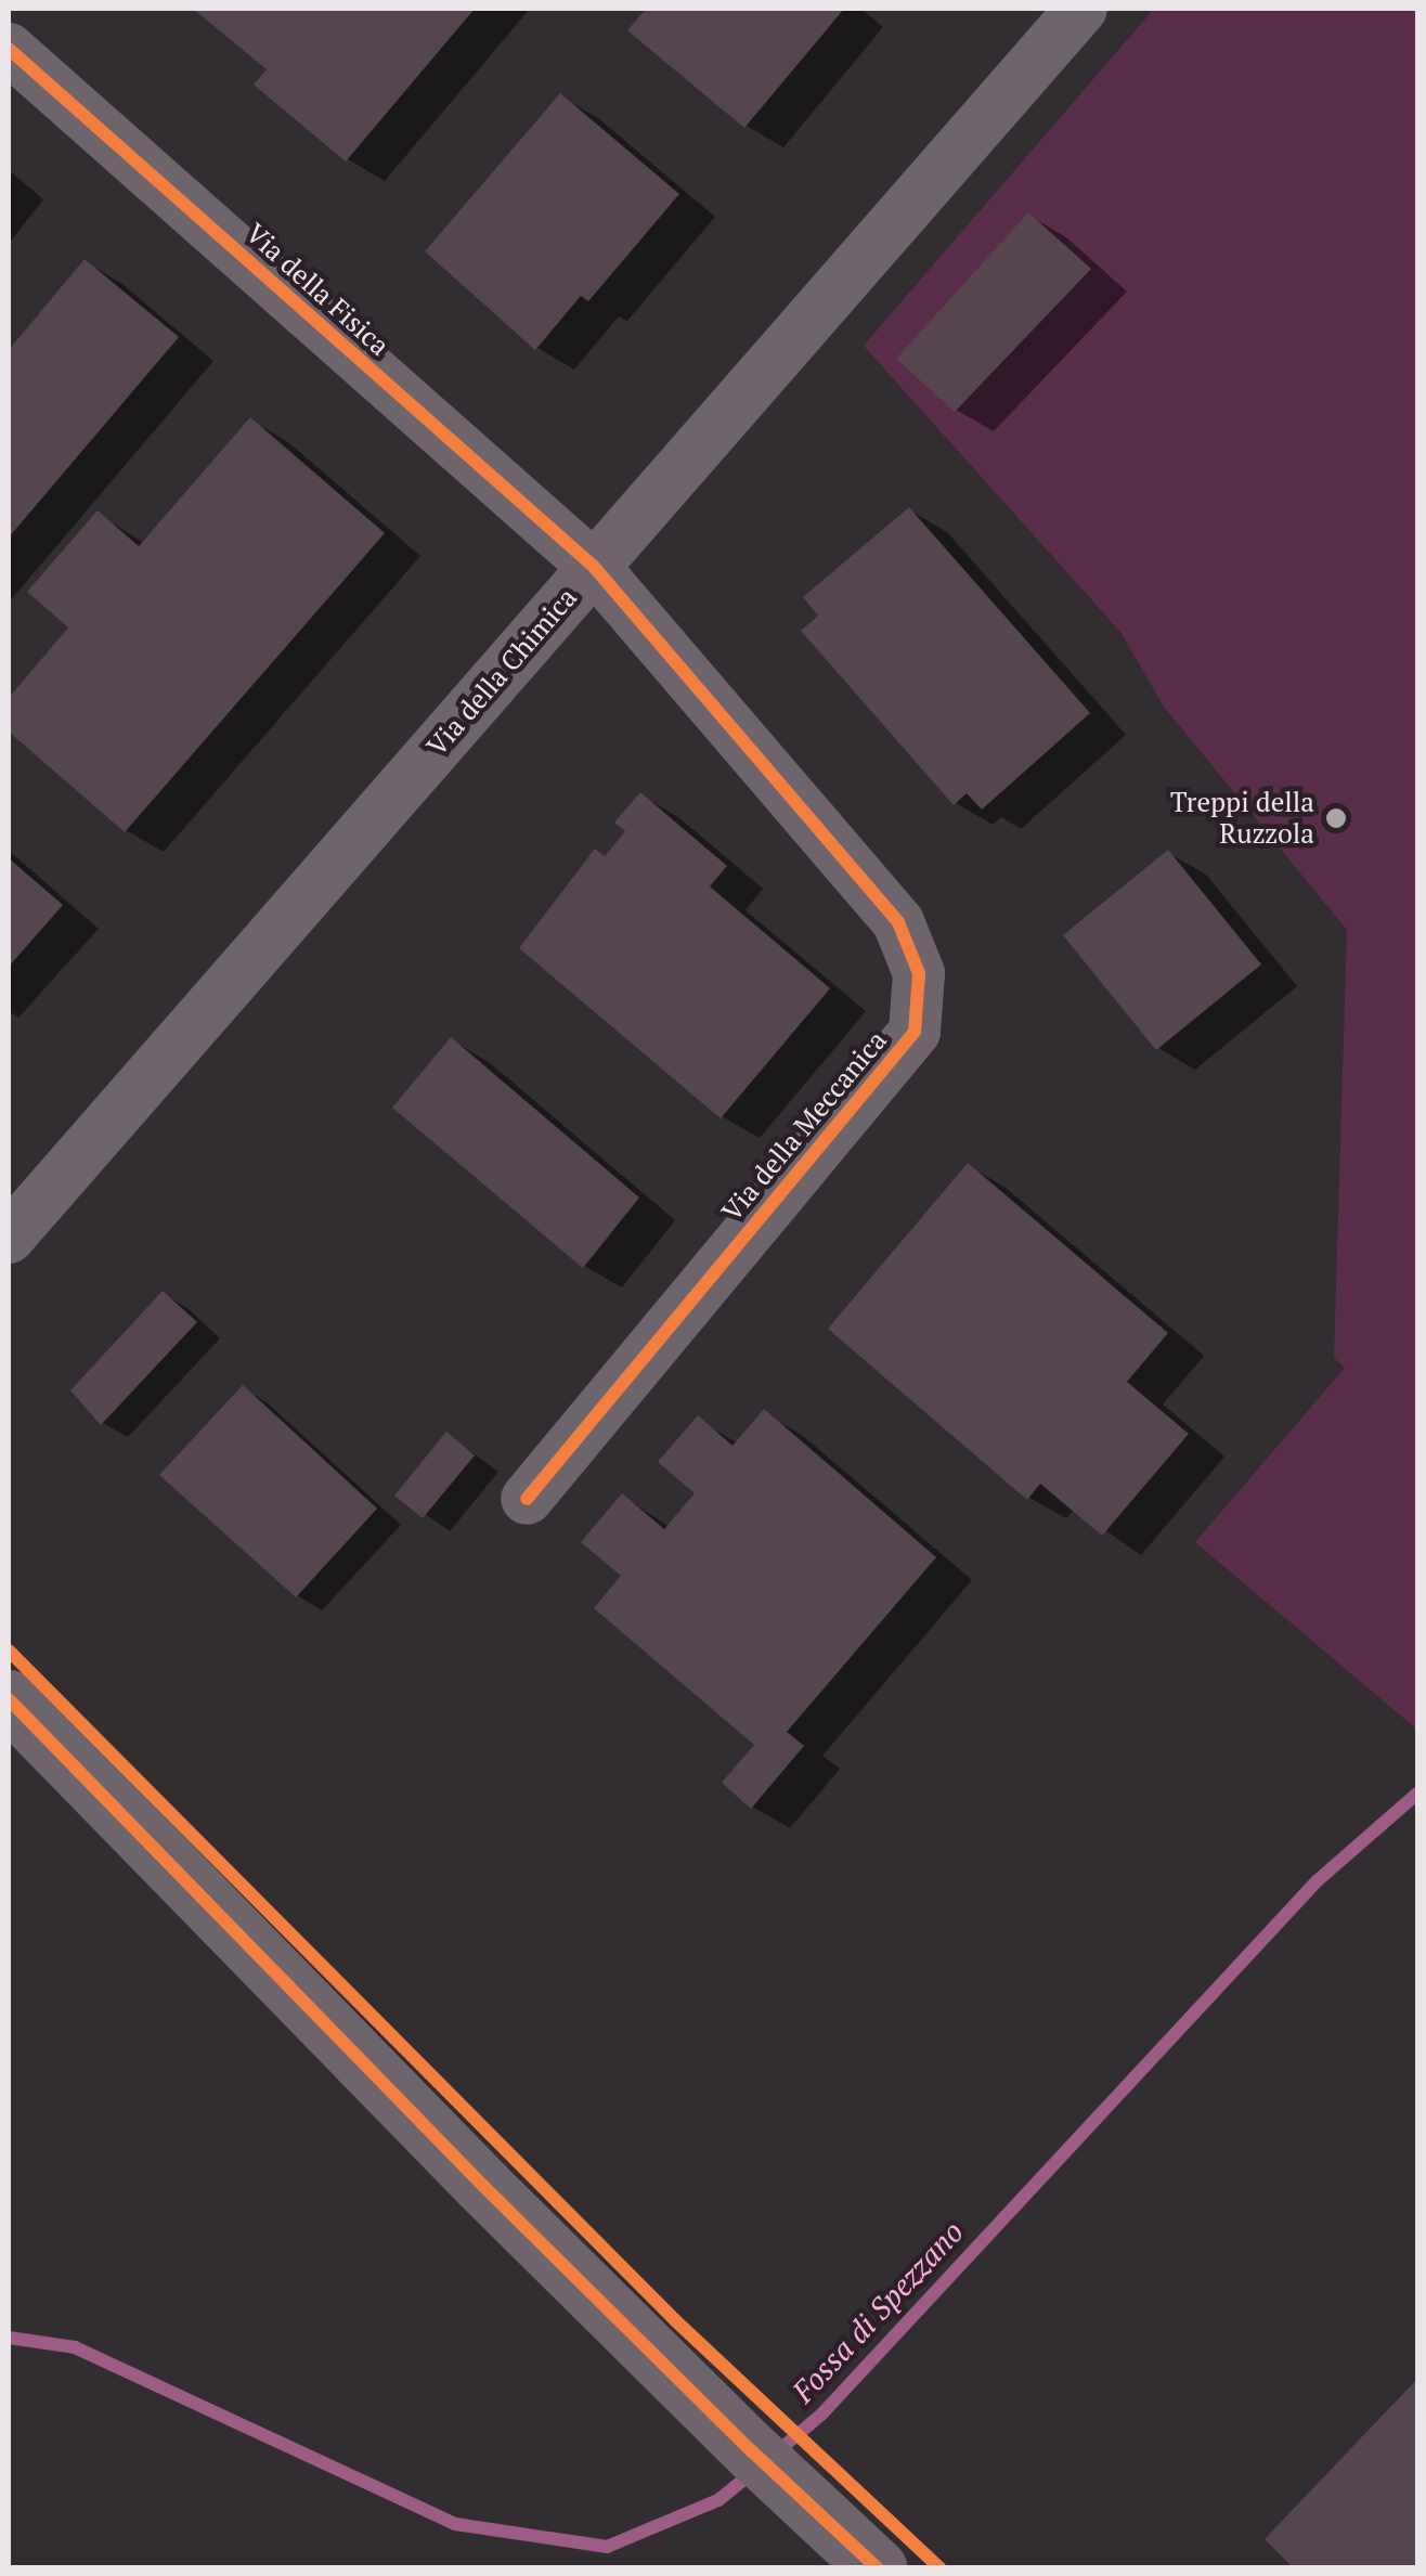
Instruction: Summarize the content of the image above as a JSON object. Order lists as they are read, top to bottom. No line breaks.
{"streets":{"street":["Via della Fisica","Via della Chimica","Via della Meccanica"]},"crossings":[["Via della Fisica","Via della Chimica"],["Via della Fisica","Via della Meccanica"],["Via della Chimica","Via della Meccanica"]],"water":["Fossa di Spezzano"],"places":["Treppi della Ruzzola"]}
